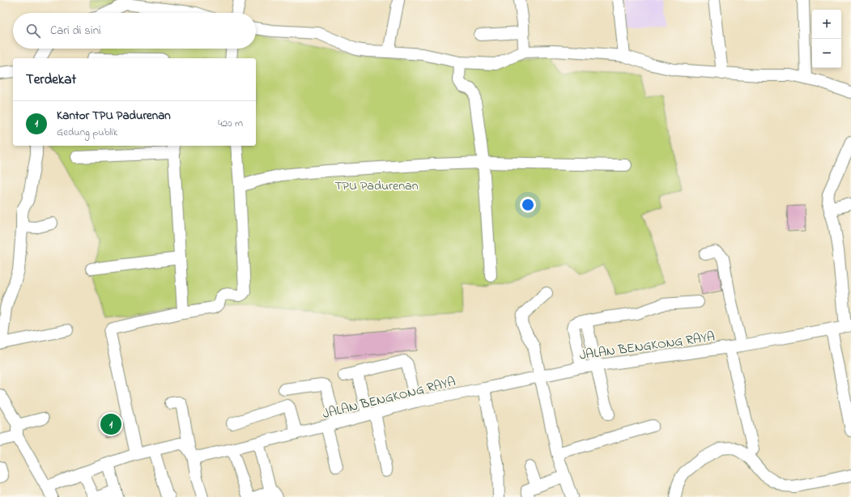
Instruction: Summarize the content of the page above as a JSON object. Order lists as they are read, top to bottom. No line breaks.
{"streets":{"street":["JALAN BENGKONG RAYA"]},"parks":["TPU Padurenan"],"page":{"map_buttons":["+","−"],"search":"Cari di sini","heading":"Terdekat","list":[{"mark":"1","name":"Kantor TPU Padurenan","note":"Gedung publik","value":"420 m"}],"pins":"1"}}
